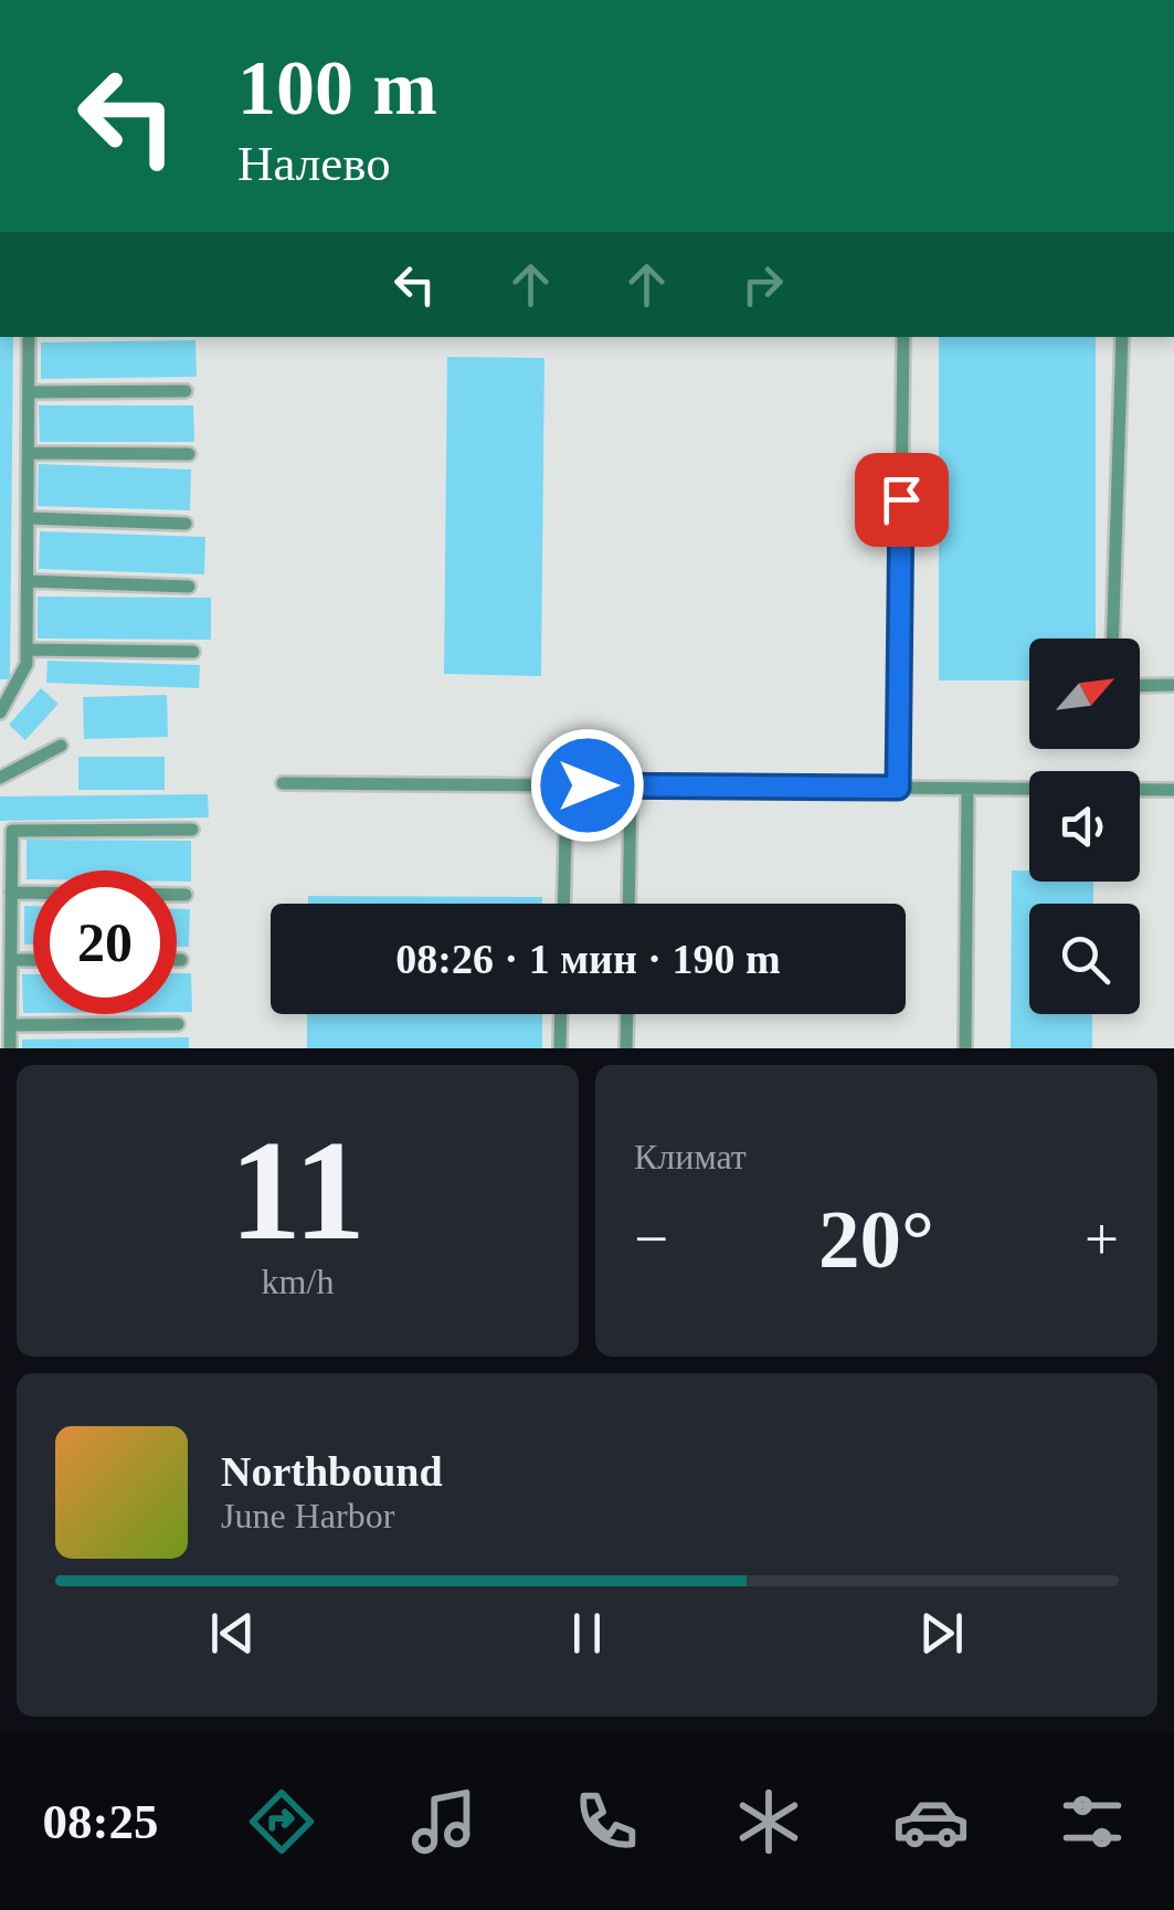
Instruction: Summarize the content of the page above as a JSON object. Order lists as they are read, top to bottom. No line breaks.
{"north":"top right","page":{"turn":["100 m","Налево"],"limit":"20","trip":"08:26 · 1 мин · 190 m","tile":[["11","km/h"],"Климат"],"heat":["−","20°","+"],"song":["Northbound","June Harbor"],"tabs":"08:25"}}
